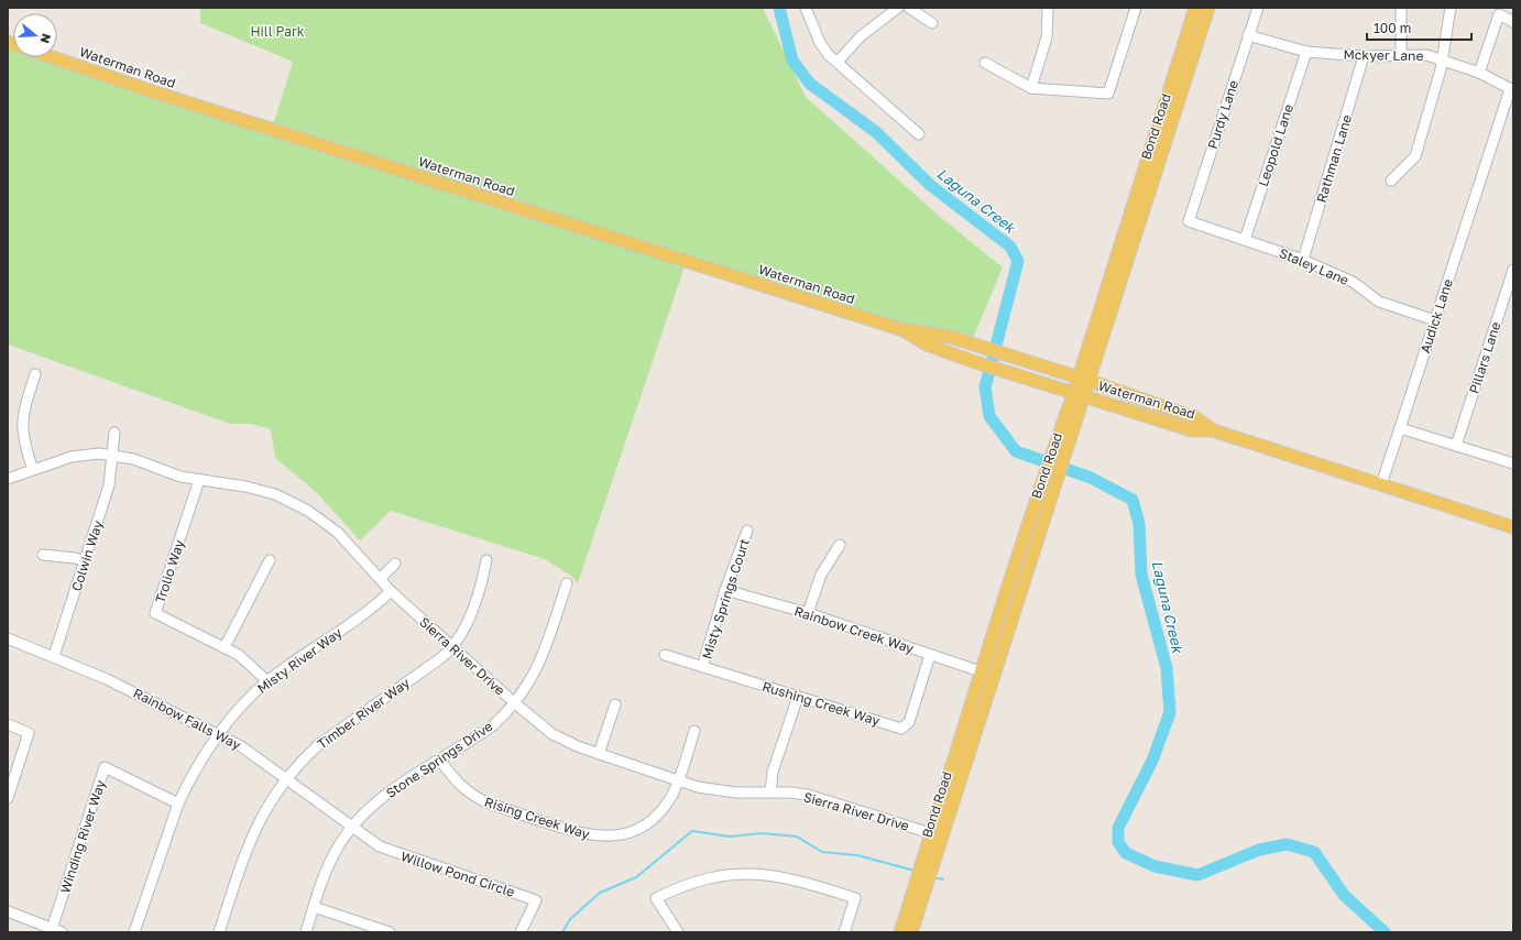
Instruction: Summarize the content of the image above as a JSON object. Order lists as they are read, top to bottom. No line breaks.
{"streets":{"main road":["Waterman Road","Bond Road"],"street":["Mckyer Lane","Purdy Lane","Leopold Lane","Rathman Lane","Staley Lane","Audick Lane","Pillars Lane","Colwin Way","Trolio Way","Misty Springs Court","Rainbow Creek Way","Sierra River Drive","Misty River Way","Rushing Creek Way","Timber River Way","Rainbow Falls Way","Stone Springs Drive","Rising Creek Way","Winding River Way","Willow Pond Circle"]},"crossings":[["Mckyer Lane","Purdy Lane"],["Mckyer Lane","Leopold Lane"],["Mckyer Lane","Rathman Lane"],["Mckyer Lane","Audick Lane"],["Waterman Road","Bond Road"],["Waterman Road","Audick Lane"],["Purdy Lane","Staley Lane"],["Bond Road","Rainbow Creek Way"],["Bond Road","Sierra River Drive"],["Leopold Lane","Staley Lane"],["Rathman Lane","Staley Lane"],["Staley Lane","Audick Lane"],["Colwin Way","Sierra River Drive"],["Colwin Way","Rainbow Falls Way"],["Trolio Way","Sierra River Drive"],["Trolio Way","Misty River Way"],["Misty Springs Court","Rainbow Creek Way"],["Misty Springs Court","Rushing Creek Way"],["Rainbow Creek Way","Rushing Creek Way"],["Sierra River Drive","Misty River Way"],["Sierra River Drive","Timber River Way"],["Sierra River Drive","Stone Springs Drive"],["Sierra River Drive","Rising Creek Way"],["Misty River Way","Rainbow Falls Way"],["Misty River Way","Winding River Way"],["Timber River Way","Rainbow Falls Way"],["Rainbow Falls Way","Stone Springs Drive"],["Rainbow Falls Way","Willow Pond Circle"],["Stone Springs Drive","Rising Creek Way"],["Stone Springs Drive","Willow Pond Circle"]],"water":["Laguna Creek"],"parks":["Hill Park"],"scale_bar":"100 m","north":"right"}
